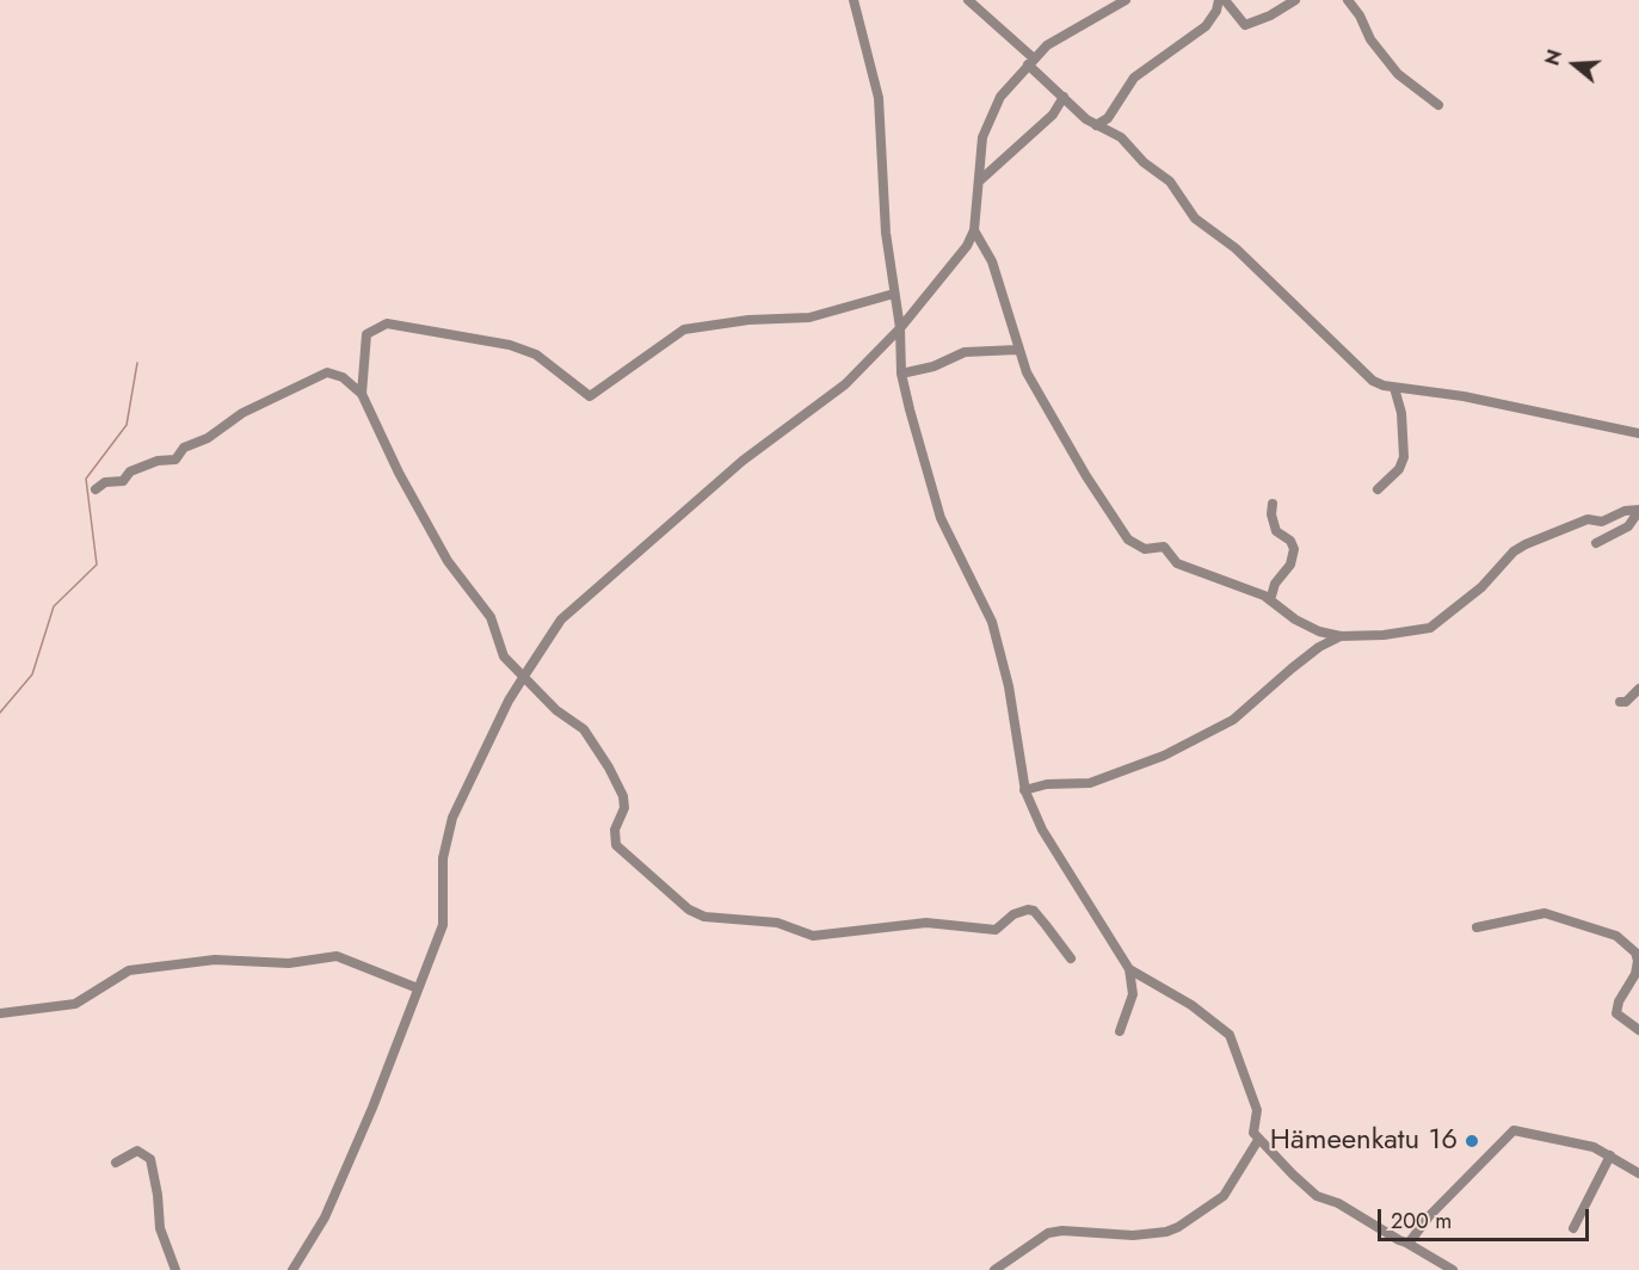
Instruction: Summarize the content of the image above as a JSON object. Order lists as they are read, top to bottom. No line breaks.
{"places":["Hämeenkatu 16"],"scale_bar":"200 m","north":"left"}
